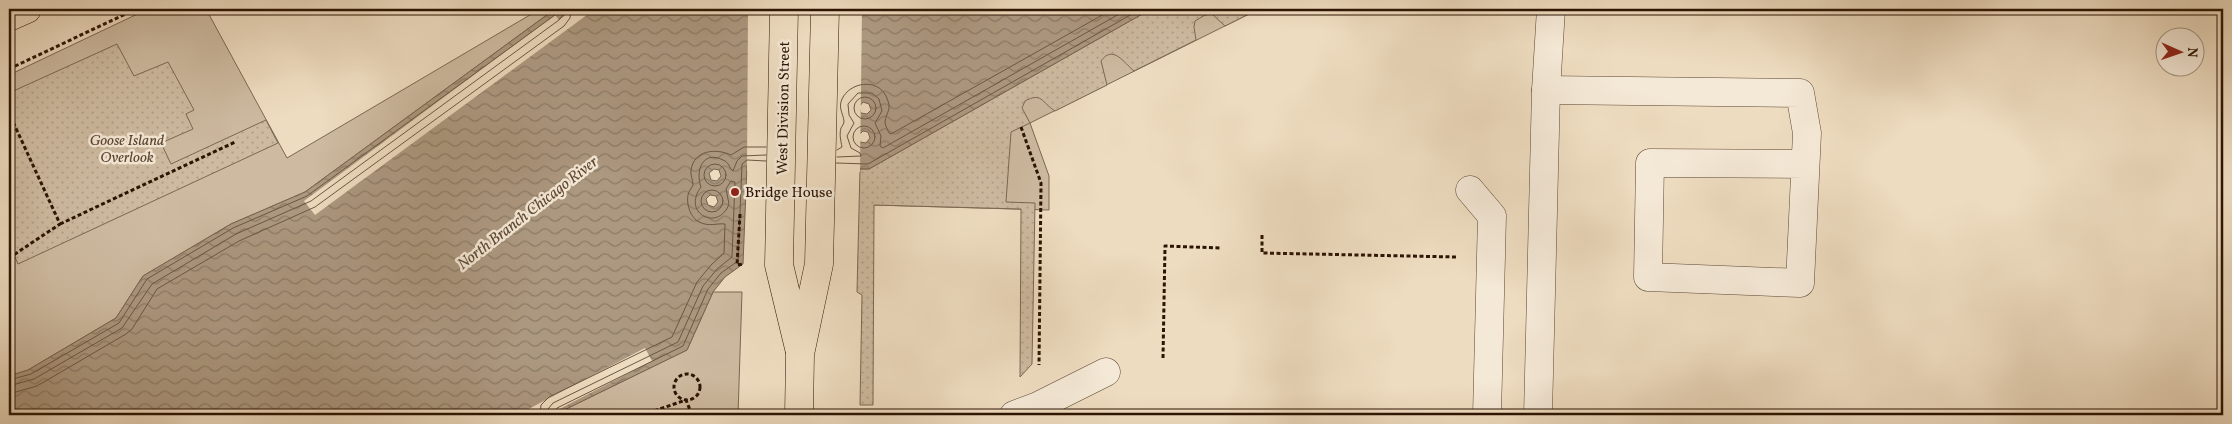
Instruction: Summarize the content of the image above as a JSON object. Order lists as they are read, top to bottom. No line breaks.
{"streets":{"main road":["West Division Street"]},"water":["North Branch Chicago River"],"parks":["Goose Island Overlook"],"places":["Bridge House"],"north":"right"}
